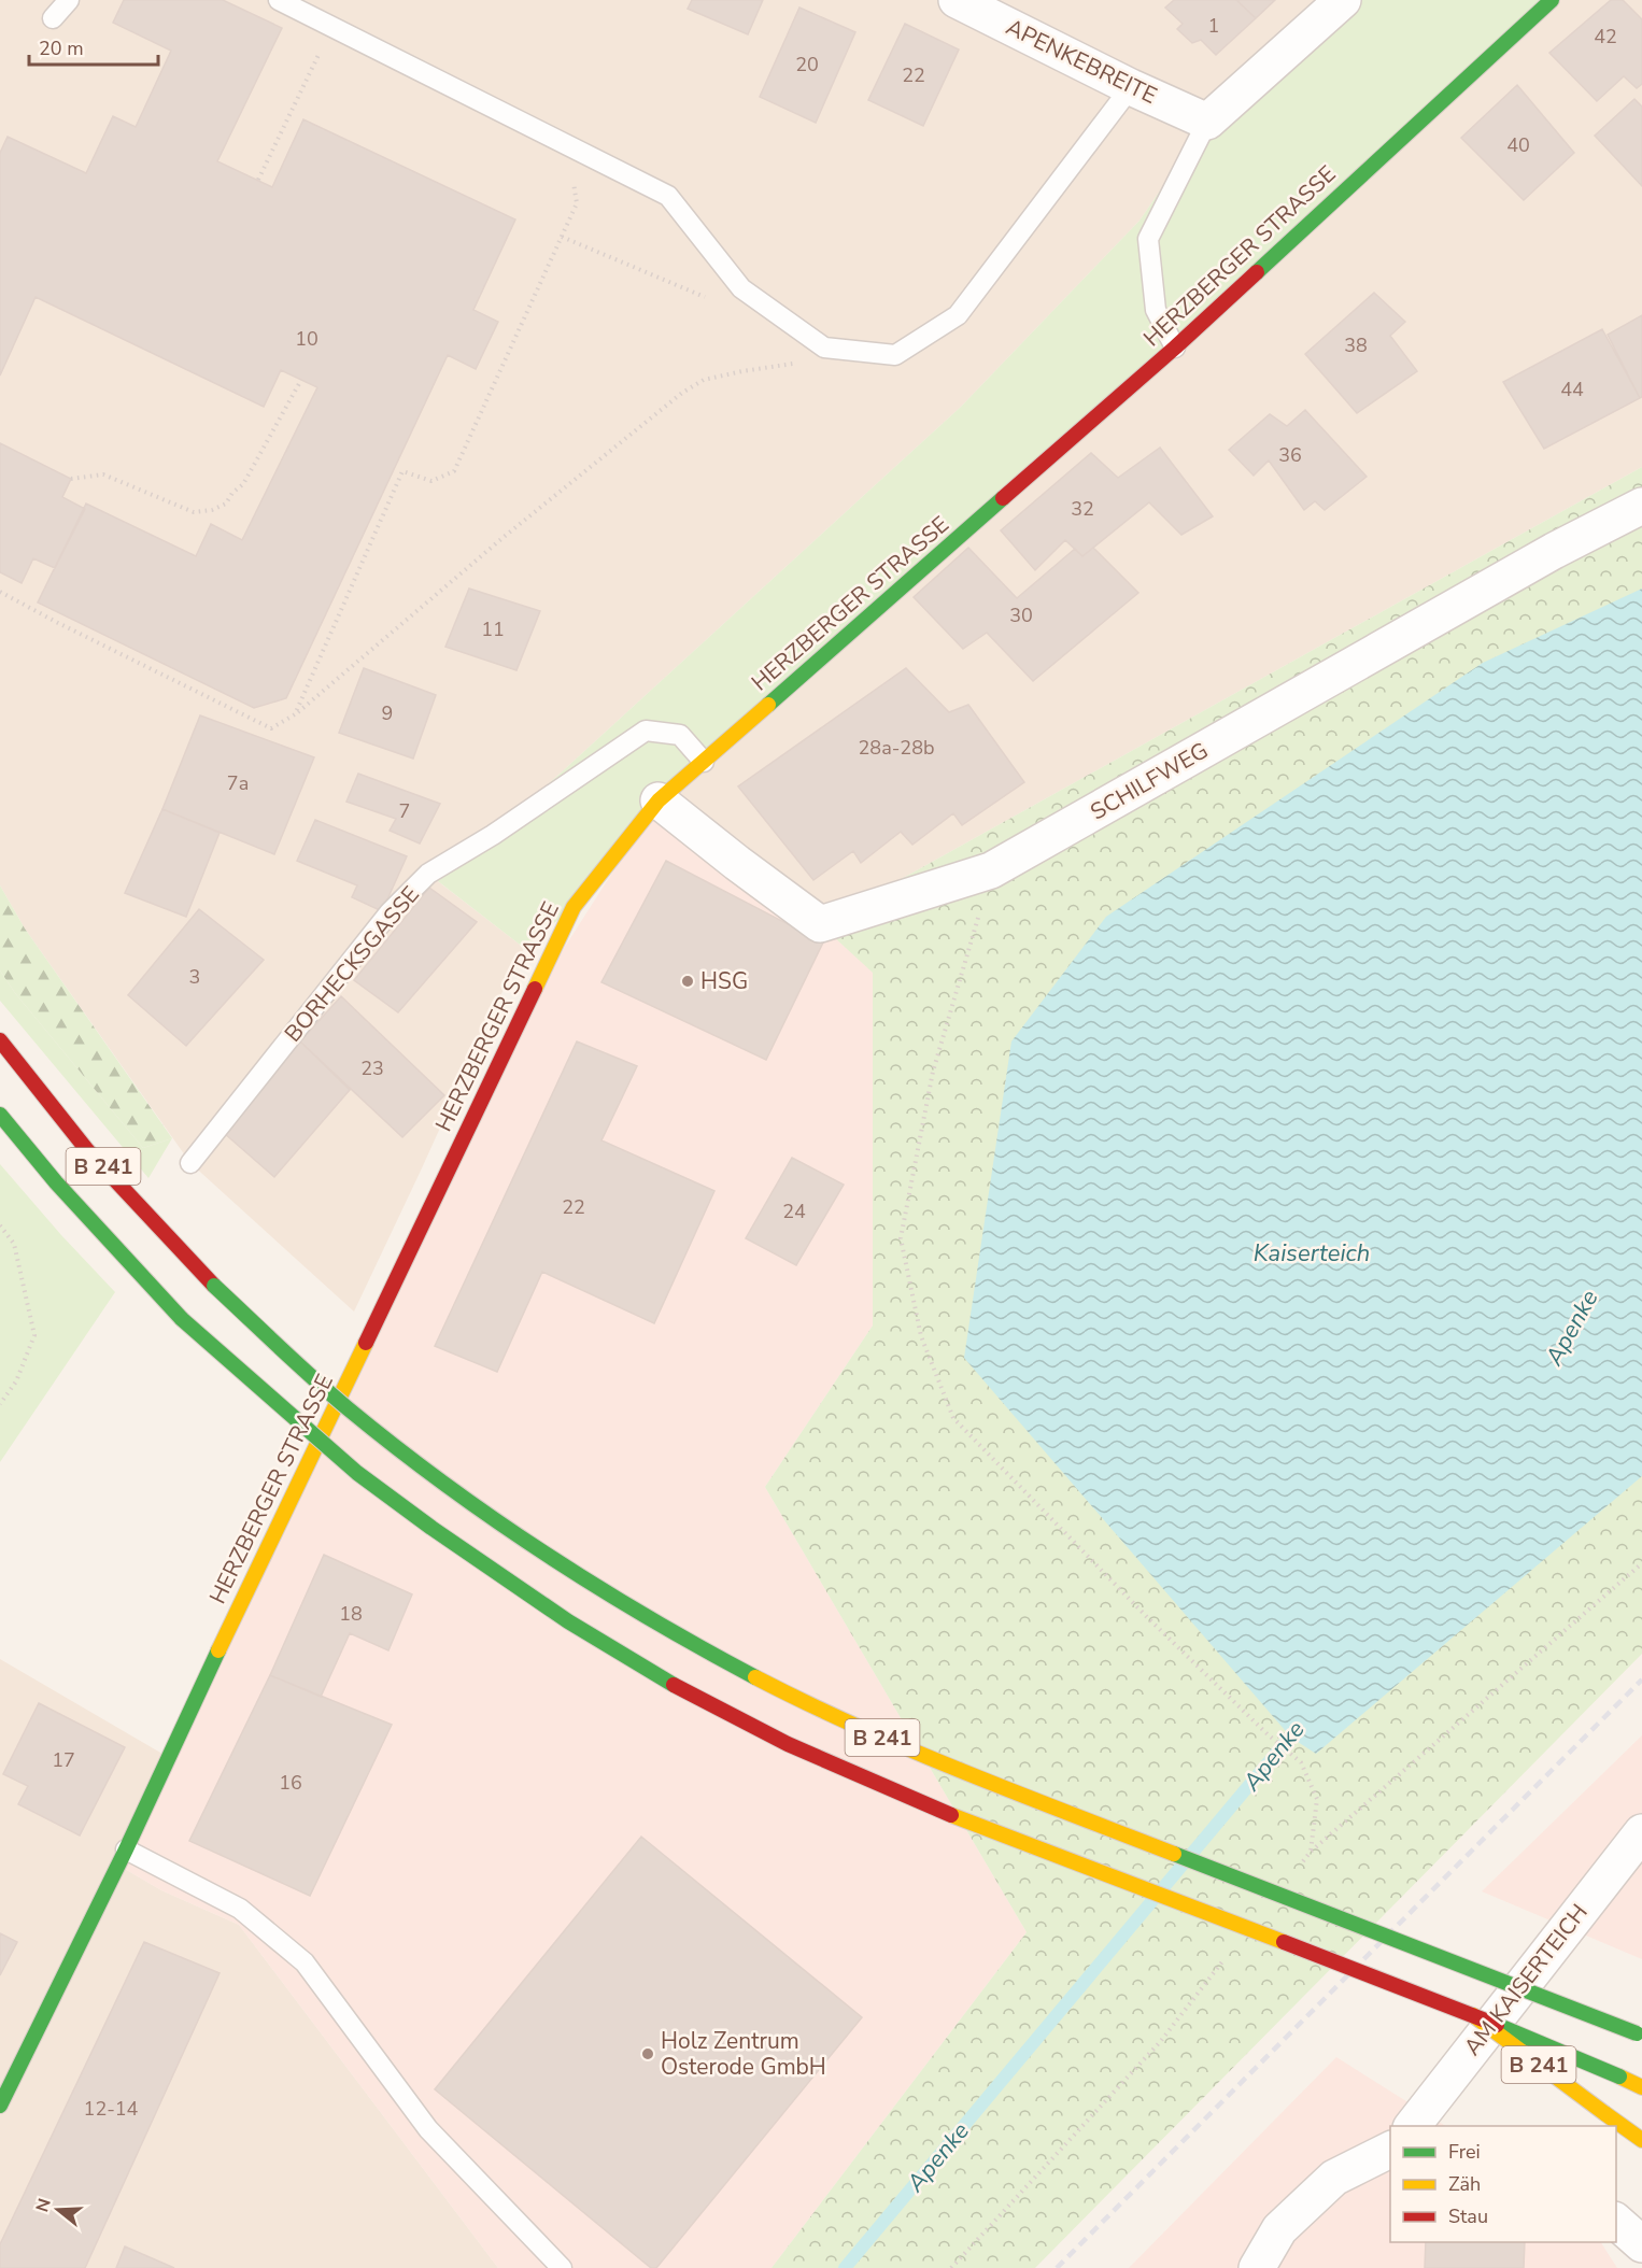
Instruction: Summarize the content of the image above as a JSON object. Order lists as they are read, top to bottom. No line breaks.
{"streets":{"main road":["HERZBERGER STRASSE","B 241"],"street":["APENKEBREITE","SCHILFWEG","AM KAISERTEICH"],"lane":["BORHECKSGASSE"]},"crossings":[["HERZBERGER STRASSE","SCHILFWEG"],["HERZBERGER STRASSE","BORHECKSGASSE"]],"water":["Kaiserteich","Apenke"],"places":["HSG","Holz Zentrum Osterode GmbH"],"house_numbers":["1","42","20","22","40","10","38","44","36","32","30","11","9","28a-28b","7a","7","3","23","22","24","18","17","16","12-14"],"legend":["Frei","Zäh","Stau"],"scale_bar":"20 m","north":"left"}
